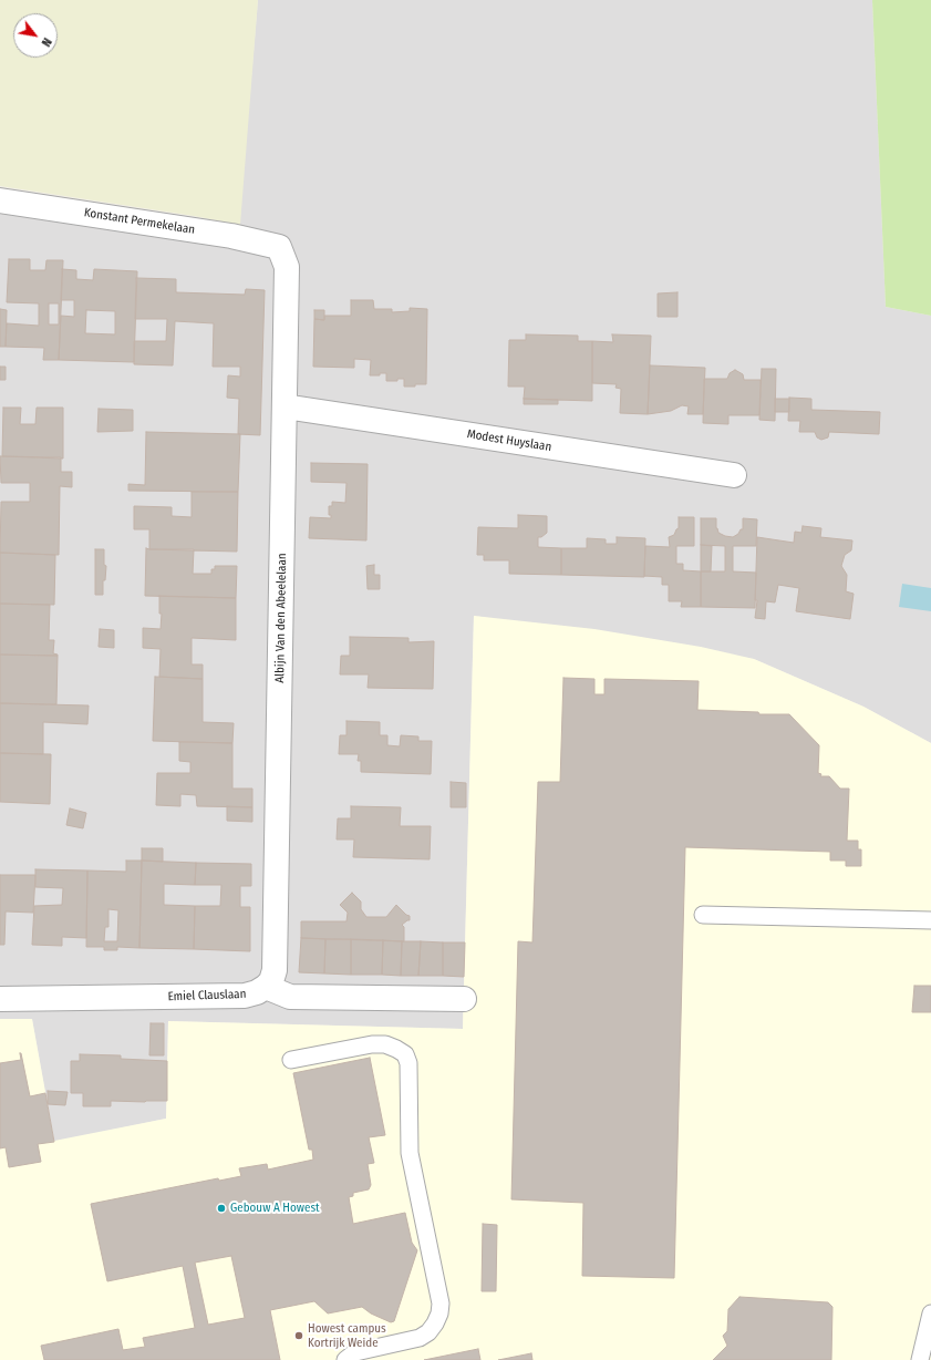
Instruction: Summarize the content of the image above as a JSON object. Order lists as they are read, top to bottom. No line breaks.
{"streets":{"street":["Konstant Permekelaan","Modest Huyslaan","Albijn Van den Abeelelaan","Emiel Clauslaan"]},"crossings":[["Konstant Permekelaan","Albijn Van den Abeelelaan"],["Modest Huyslaan","Albijn Van den Abeelelaan"],["Albijn Van den Abeelelaan","Emiel Clauslaan"]],"places":["Gebouw A Howest","Howest campus Kortrijk Weide"],"north":"bottom right"}
